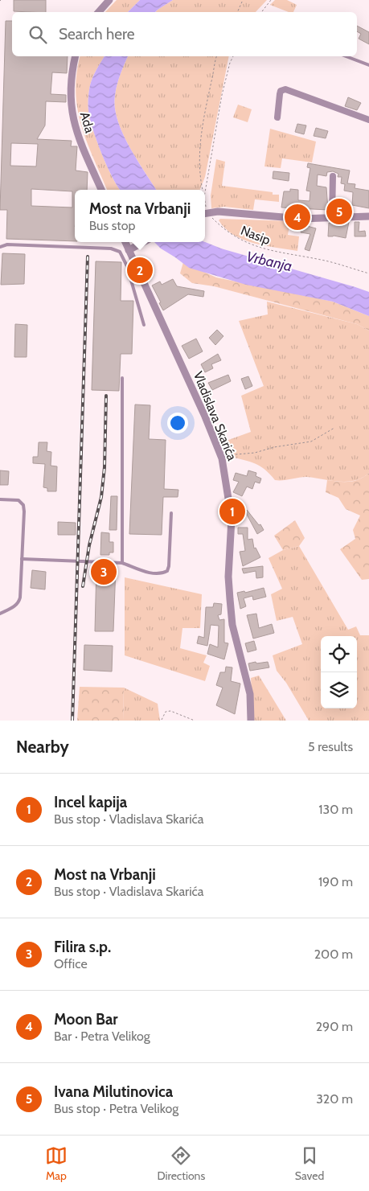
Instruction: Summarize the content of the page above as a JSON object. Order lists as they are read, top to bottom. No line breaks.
{"streets":{"street":["Ada","Vladislava Skarića"],"path":["Nasip"]},"water":["Vrbanja"],"page":{"search":"Search here","popup":["Most na Vrbanji","Bus stop"],"pins":["5","4","2","1","3"],"heading":["Nearby","5 results"],"list":[{"mark":"1","name":"Incel kapija","note":"Bus stop · Vladislava Skarića","value":"130 m"},{"mark":"2","name":"Most na Vrbanji","note":"Bus stop · Vladislava Skarića","value":"190 m"},{"mark":"3","name":"Filira s.p.","note":"Office","value":"200 m"},{"mark":"4","name":"Moon Bar","note":"Bar · Petra Velikog","value":"290 m"},{"mark":"5","name":"Ivana Milutinovica","note":"Bus stop · Petra Velikog","value":"320 m"}],"nav":["Map","Directions","Saved"]}}
